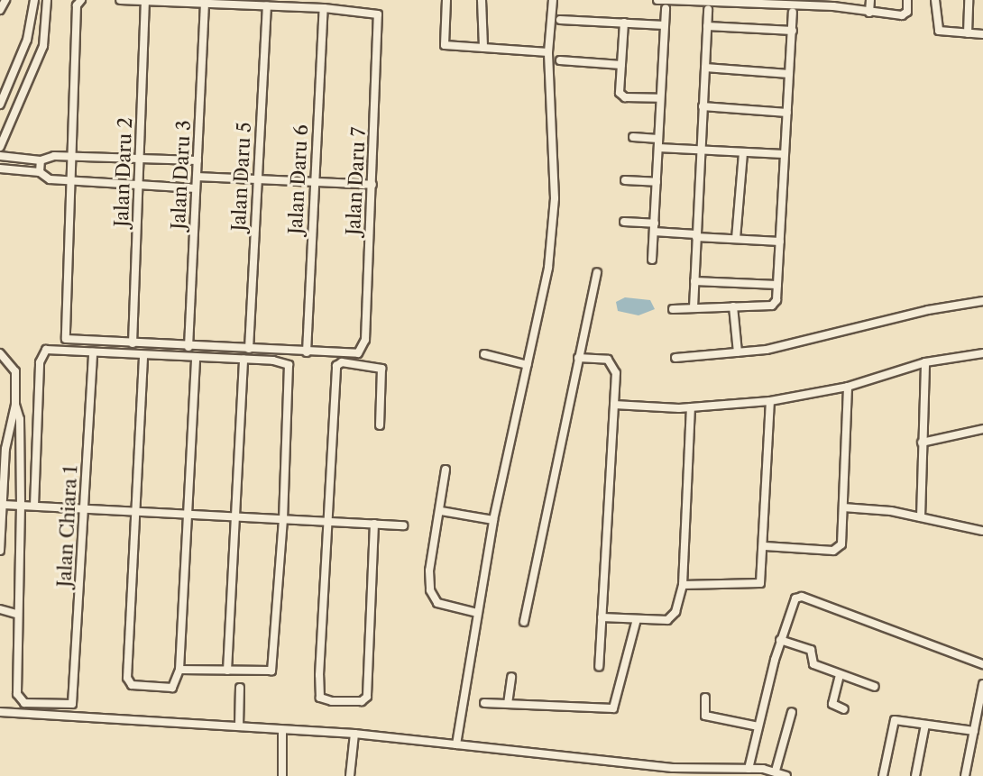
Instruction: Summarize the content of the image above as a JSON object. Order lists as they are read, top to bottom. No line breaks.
{"streets":{"street":["Jalan Daru 2","Jalan Daru 3","Jalan Daru 5","Jalan Daru 6","Jalan Daru 7","Jalan Chiara 1"]},"crossings":[["Jalan Daru 6","Jalan Daru 7"]]}
